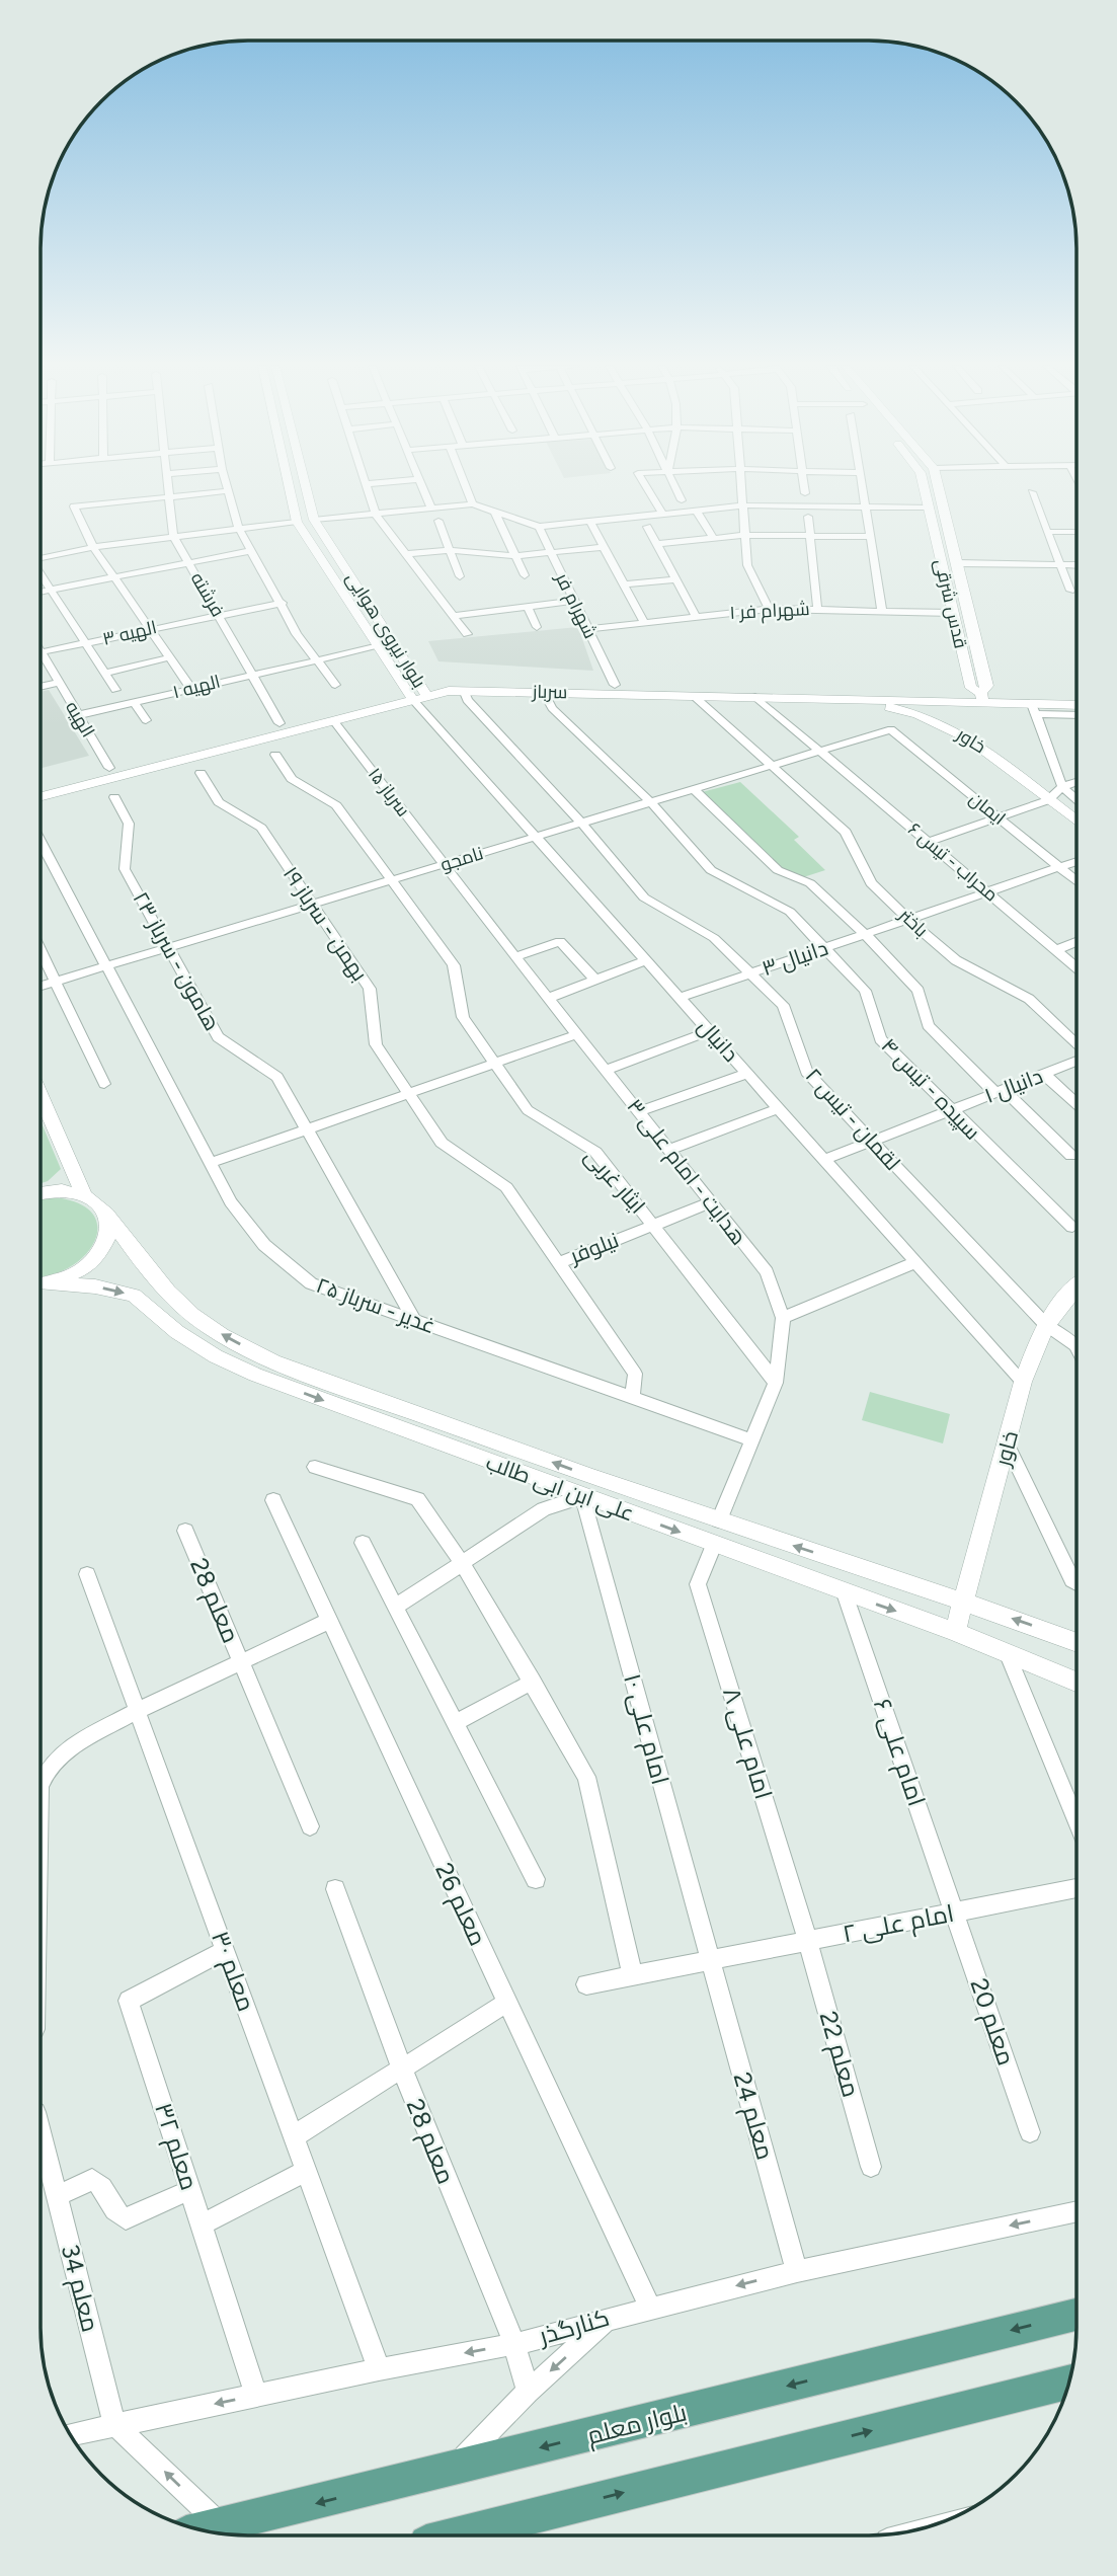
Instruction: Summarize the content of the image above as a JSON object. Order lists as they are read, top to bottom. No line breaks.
{"streets":{"main road":["بلوار معلم"],"street":["فرشته","قدس شرقی","شهرام فر","شهرام فر ۱","بلوار نیروی هوایی","الهیه ۳","الهیه ۱","سرباز","الهیه","خاور","سرباز ۱۵","ایمان","نامجو","محراب - تیس ۶","باختر","بهمن - سرباز ۱۹","دانیال ۳","هامون - سرباز ۲۳","دانیال","دانیال ۱","سپیده - تیس ۴","لقمان - تیس ۲","هدایت - امام علی ۳","ایثار غربی","نیلوفر","غدیر - سرباز ۲۵","علی ابن ابی طالب","معلم 28","امام علی ۱۰","امام علی ۸","امام علی ۶","معلم 26","امام علی ۲","معلم ۳۰","معلم 20","معلم 22","معلم 24","معلم ۳۲","معلم 34","کنارگذر"]},"crossings":[["فرشته","الهیه ۳"],["فرشته","الهیه ۱"],["فرشته","سرباز"],["قدس شرقی","شهرام فر ۱"],["قدس شرقی","سرباز"],["شهرام فر","شهرام فر ۱"],["شهرام فر","سرباز"],["بلوار نیروی هوایی","الهیه ۱"],["بلوار نیروی هوایی","سرباز"],["بلوار نیروی هوایی","دانیال"],["الهیه ۱","الهیه"],["سرباز","الهیه"],["سرباز","خاور"],["سرباز","سرباز ۱۵"],["سرباز","محراب - تیس ۶"],["سرباز","باختر"],["سرباز","دانیال"],["سرباز","سپیده - تیس ۴"],["سرباز","لقمان - تیس ۲"],["خاور","دانیال"],["خاور","لقمان - تیس ۲"],["خاور","علی ابن ابی طالب"],["سرباز ۱۵","نامجو"],["سرباز ۱۵","هدایت - امام علی ۳"],["ایمان","نامجو"],["ایمان","دانیال ۳"],["نامجو","محراب - تیس ۶"],["نامجو","باختر"],["نامجو","بهمن - سرباز ۱۹"],["نامجو","هامون - سرباز ۲۳"],["نامجو","دانیال"],["نامجو","سپیده - تیس ۴"],["نامجو","لقمان - تیس ۲"],["نامجو","هدایت - امام علی ۳"],["نامجو","ایثار غربی"],["نامجو","غدیر - سرباز ۲۵"],["محراب - تیس ۶","دانیال ۳"],["باختر","دانیال ۳"],["بهمن - سرباز ۱۹","نیلوفر"],["بهمن - سرباز ۱۹","غدیر - سرباز ۲۵"],["دانیال ۳","دانیال"],["دانیال ۳","سپیده - تیس ۴"],["دانیال ۳","لقمان - تیس ۲"],["هامون - سرباز ۲۳","غدیر - سرباز ۲۵"],["دانیال","دانیال ۱"],["دانیال ۱","سپیده - تیس ۴"],["دانیال ۱","لقمان - تیس ۲"],["هدایت - امام علی ۳","ایثار غربی"],["هدایت - امام علی ۳","نیلوفر"],["هدایت - امام علی ۳","غدیر - سرباز ۲۵"],["هدایت - امام علی ۳","علی ابن ابی طالب"],["ایثار غربی","نیلوفر"],["علی ابن ابی طالب","امام علی ۱۰"],["علی ابن ابی طالب","امام علی ۸"],["علی ابن ابی طالب","امام علی ۶"],["معلم 28","کنارگذر"],["امام علی ۱۰","امام علی ۲"],["امام علی ۱۰","معلم 24"],["امام علی ۸","امام علی ۲"],["امام علی ۸","معلم 22"],["امام علی ۶","امام علی ۲"],["امام علی ۶","معلم 20"],["معلم 26","کنارگذر"],["امام علی ۲","معلم 20"],["امام علی ۲","معلم 22"],["امام علی ۲","معلم 24"],["معلم ۳۰","معلم ۳۲"],["معلم ۳۰","کنارگذر"],["معلم 24","کنارگذر"],["معلم ۳۲","کنارگذر"],["معلم 34","کنارگذر"]],"one_way":["کنارگذر"]}
